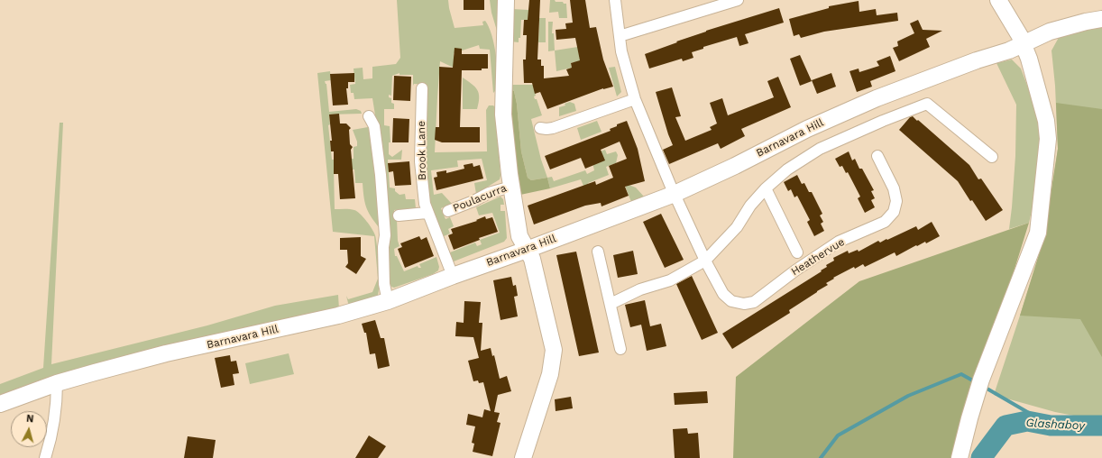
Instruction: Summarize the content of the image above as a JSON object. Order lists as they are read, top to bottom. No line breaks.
{"streets":{"main road":["Barnavara Hill"],"street":["Brook Lane","Poulacurra","Heathervue"]},"crossings":[["Barnavara Hill","Brook Lane"],["Barnavara Hill","Heathervue"]],"water":["Glashaboy"],"north":"top"}
